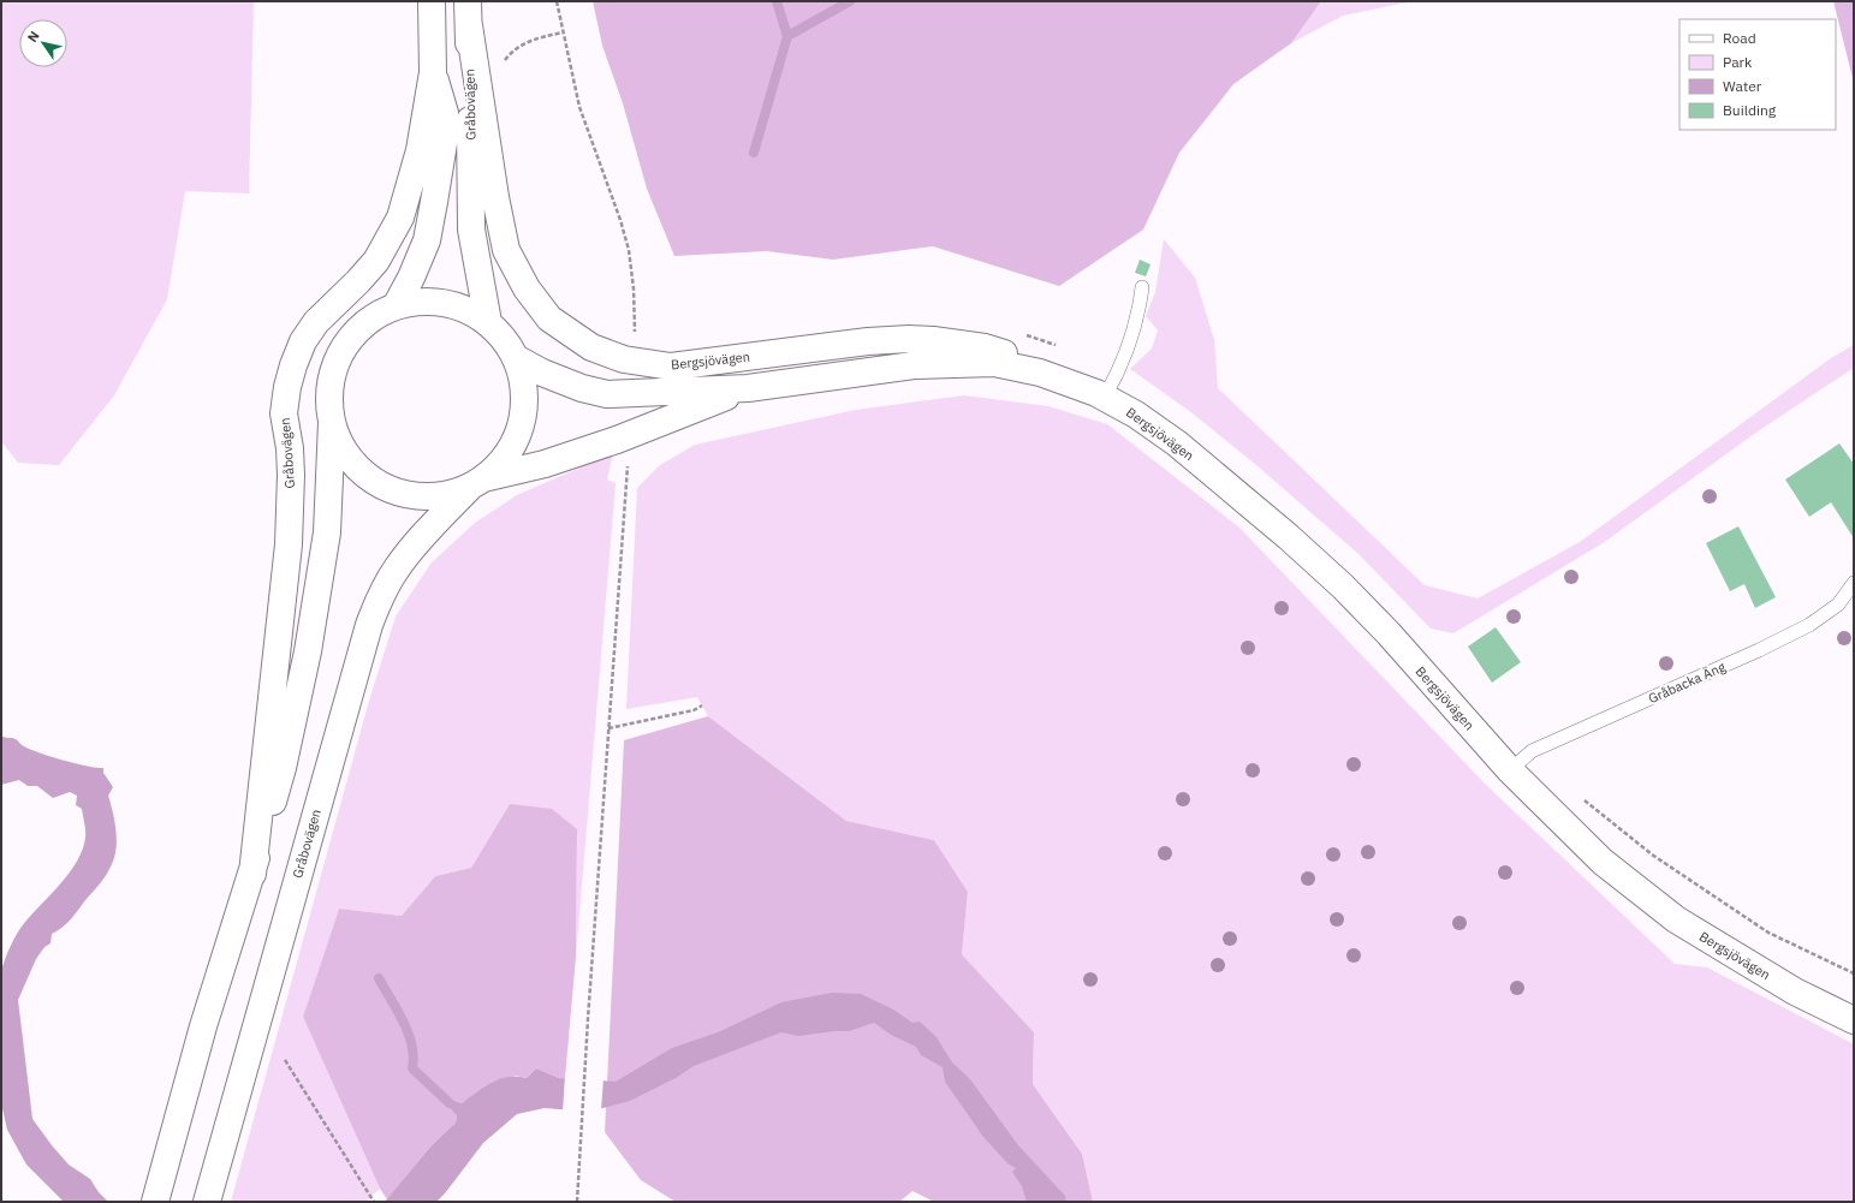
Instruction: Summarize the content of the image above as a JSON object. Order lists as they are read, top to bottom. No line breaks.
{"streets":{"main road":["Gråbovägen","Bergsjövägen"],"lane":["Gråbacka Äng"]},"crossings":[["Gråbovägen","Bergsjövägen"],["Bergsjövägen","Gråbacka Äng"]],"legend":["Road","Park","Water","Building"],"north":"top left"}
